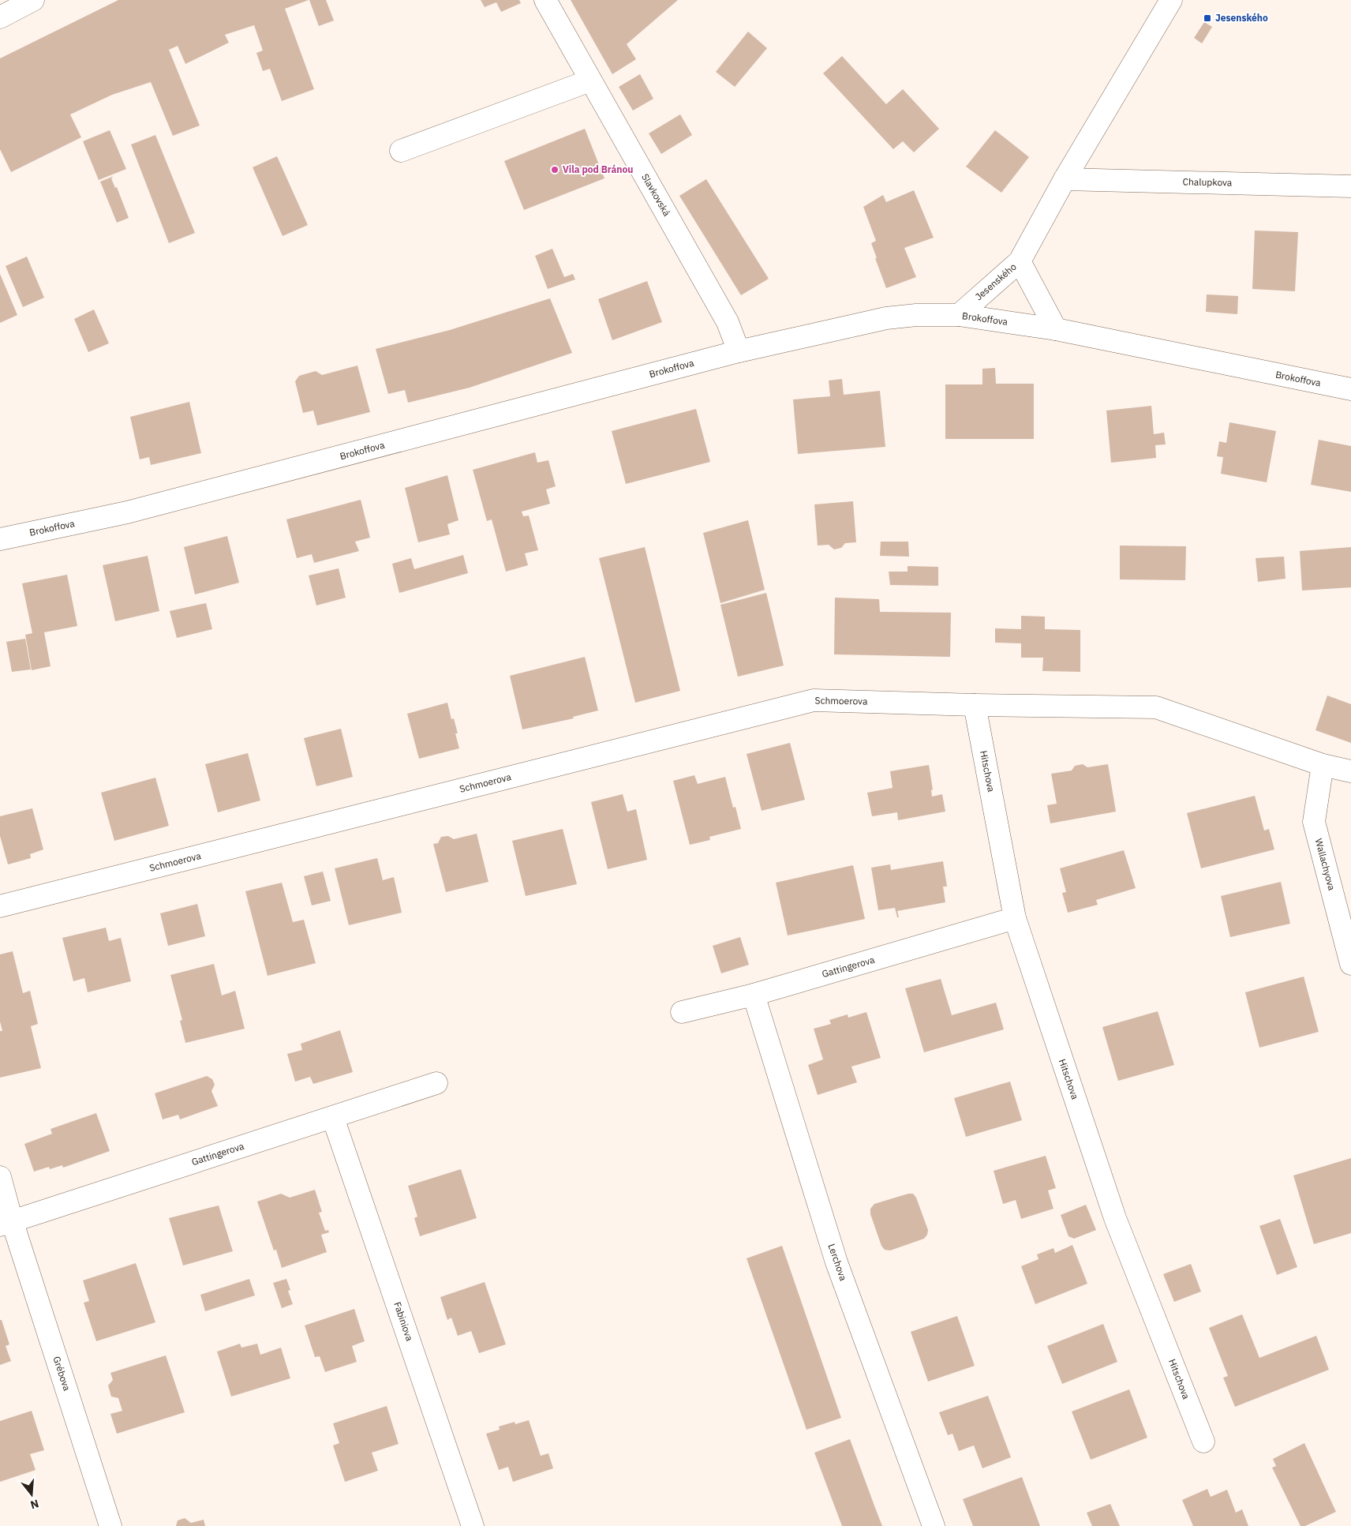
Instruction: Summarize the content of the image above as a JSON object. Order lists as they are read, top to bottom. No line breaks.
{"streets":{"street":["Chalupkova","Slavkovská","Jesenského","Brokoffova","Schmoerova","Hitschova","Wallachyova","Gattingerova","Lerchova","Fabiniova","Grébova"]},"crossings":[["Chalupkova","Jesenského"],["Slavkovská","Brokoffova"],["Jesenského","Brokoffova"],["Schmoerova","Hitschova"],["Schmoerova","Wallachyova"],["Hitschova","Gattingerova"],["Gattingerova","Lerchova"],["Gattingerova","Fabiniova"],["Gattingerova","Grébova"]],"places":{"transit":["Jesenského"],"other":["Vila pod Bránou"]},"north":"bottom"}
